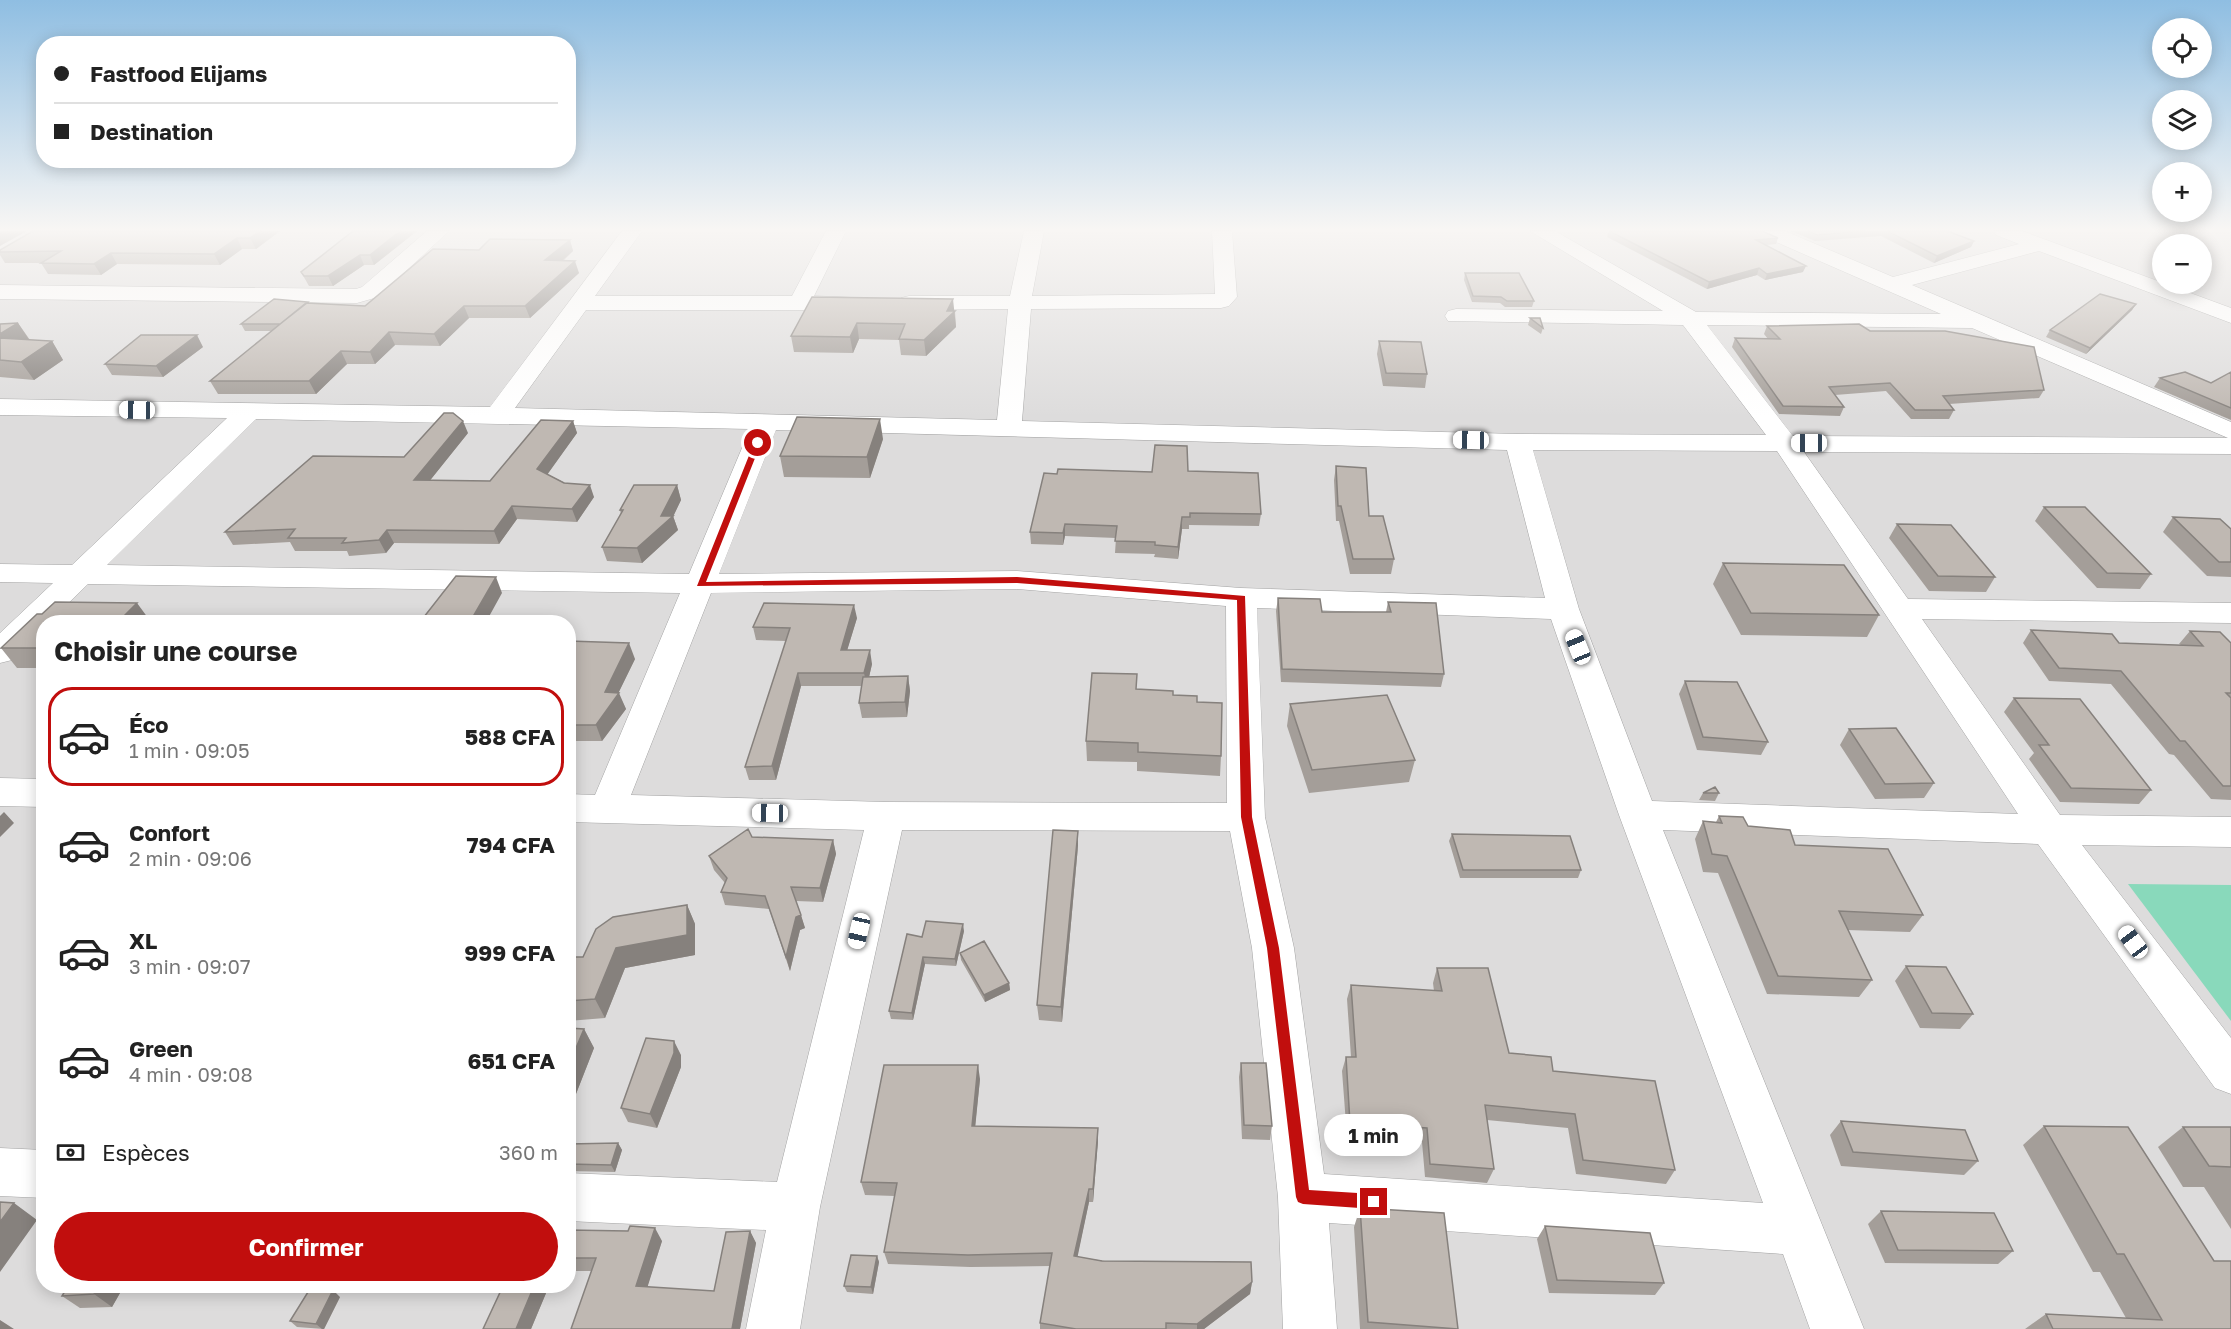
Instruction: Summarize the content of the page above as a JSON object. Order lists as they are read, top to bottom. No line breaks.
{"page":{"map_buttons":["+","−"],"banner":["Fastfood Elijams","Destination"],"heading":"Choisir une course","list":[{"name":"Éco","note":"1 min · 09:05","value":"588 CFA"},{"name":"Confort","note":"2 min · 09:06","value":"794 CFA"},{"name":"XL","note":"3 min · 09:07","value":"999 CFA"},{"name":"Green","note":"4 min · 09:08","value":"651 CFA"}],"bubble":"1 min","pay":["Espèces","360 m"],"buttons":"Confirmer"}}
